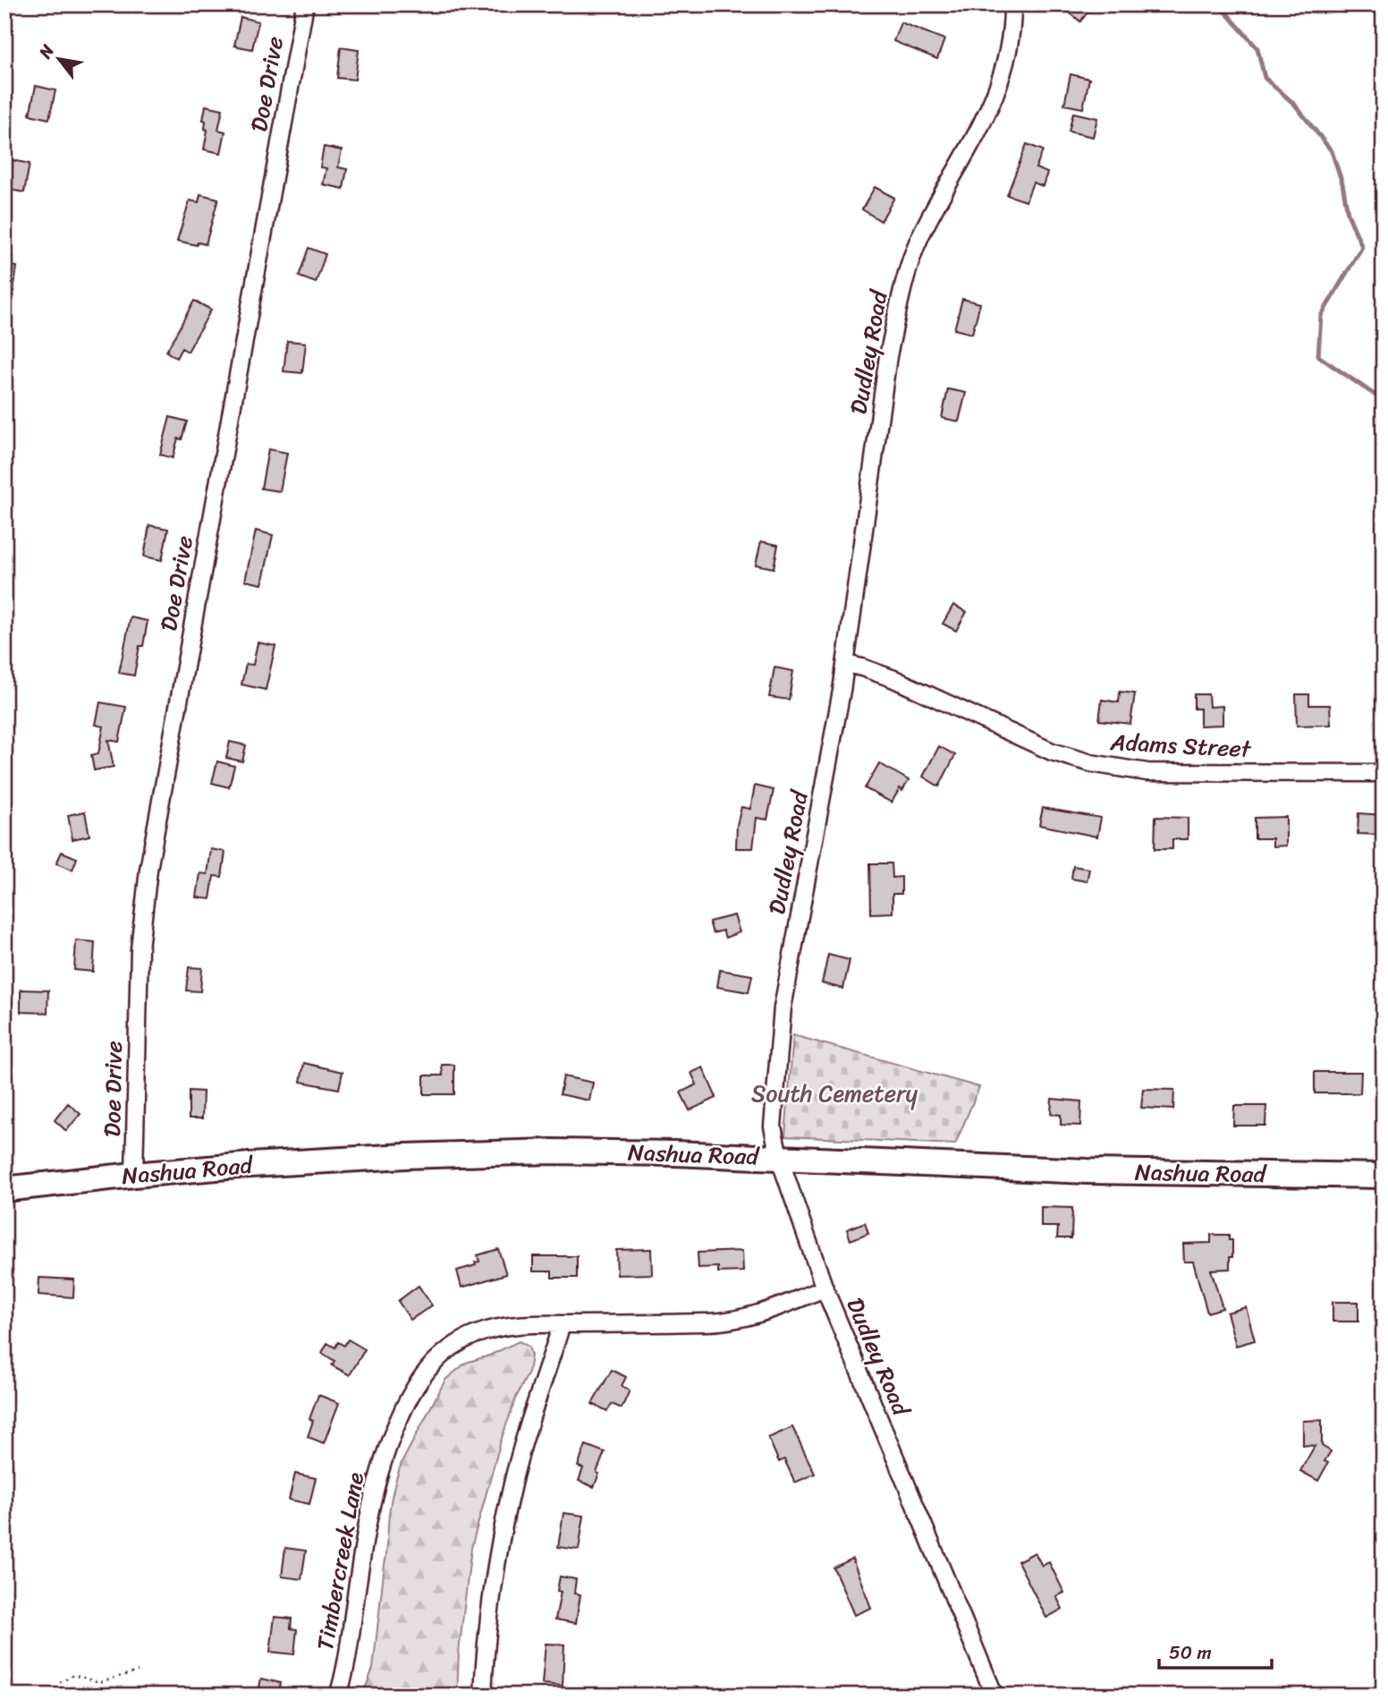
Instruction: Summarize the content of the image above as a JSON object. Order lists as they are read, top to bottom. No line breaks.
{"streets":{"main road":["Nashua Road"],"street":["Doe Drive","Dudley Road","Adams Street","Timbercreek Lane"]},"crossings":[["Doe Drive","Nashua Road"],["Dudley Road","Adams Street"],["Dudley Road","Nashua Road"],["Dudley Road","Timbercreek Lane"]],"parks":["South Cemetery"],"scale_bar":"50 m","north":"top left"}
